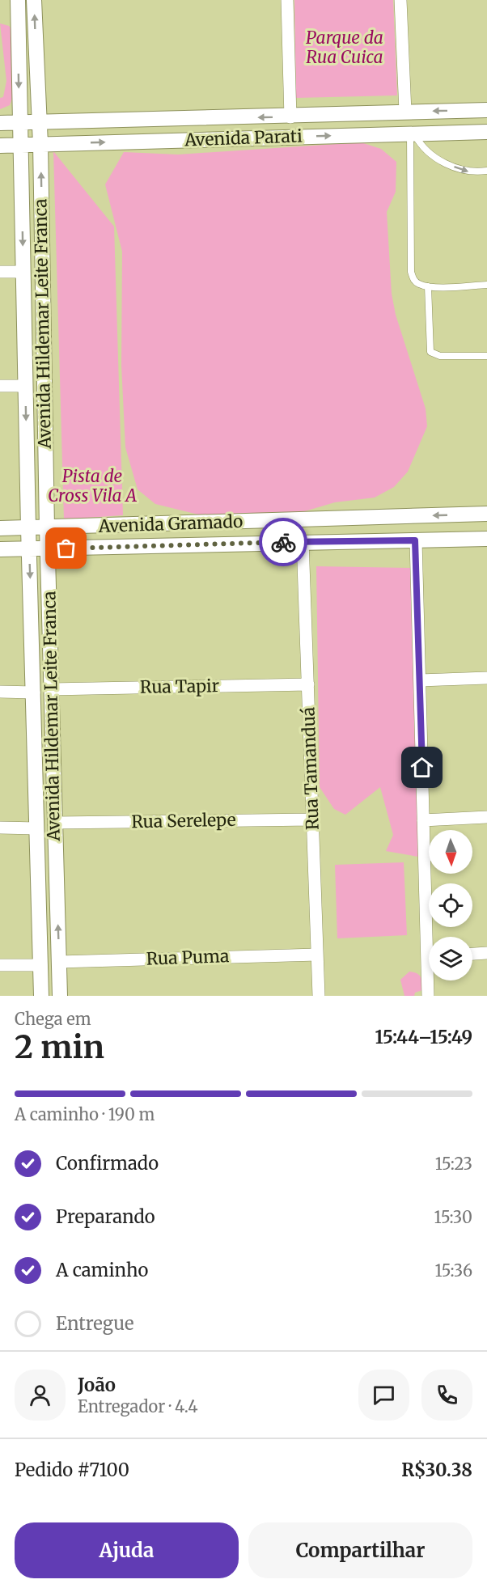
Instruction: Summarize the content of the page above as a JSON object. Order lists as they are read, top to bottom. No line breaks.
{"streets":{"street":["Avenida Parati","Avenida Hildemar Leite Franca","Avenida Gramado","Rua Tapir","Rua Tamanduá","Rua Serelepe","Rua Puma"]},"crossings":[["Avenida Parati","Avenida Hildemar Leite Franca"],["Avenida Hildemar Leite Franca","Avenida Gramado"],["Avenida Hildemar Leite Franca","Rua Tapir"],["Avenida Hildemar Leite Franca","Rua Serelepe"],["Avenida Hildemar Leite Franca","Rua Puma"],["Avenida Gramado","Rua Tamanduá"],["Rua Tapir","Rua Tamanduá"],["Rua Tamanduá","Rua Serelepe"],["Rua Tamanduá","Rua Puma"]],"parks":["Parque da Rua Cuica","Pista de Cross Vila A"],"north":"bottom","page":{"heading":["2 min","Chega em","15:44–15:49"],"panel":["João","Entregador · 4.4","Pedido #7100","R$30.38"],"bar":"A caminho · 190 m","list":[["Confirmado","15:23"],["Preparando","15:30"],["A caminho","15:36"],"Entregue"],"buttons":["Ajuda","Compartilhar"]}}
